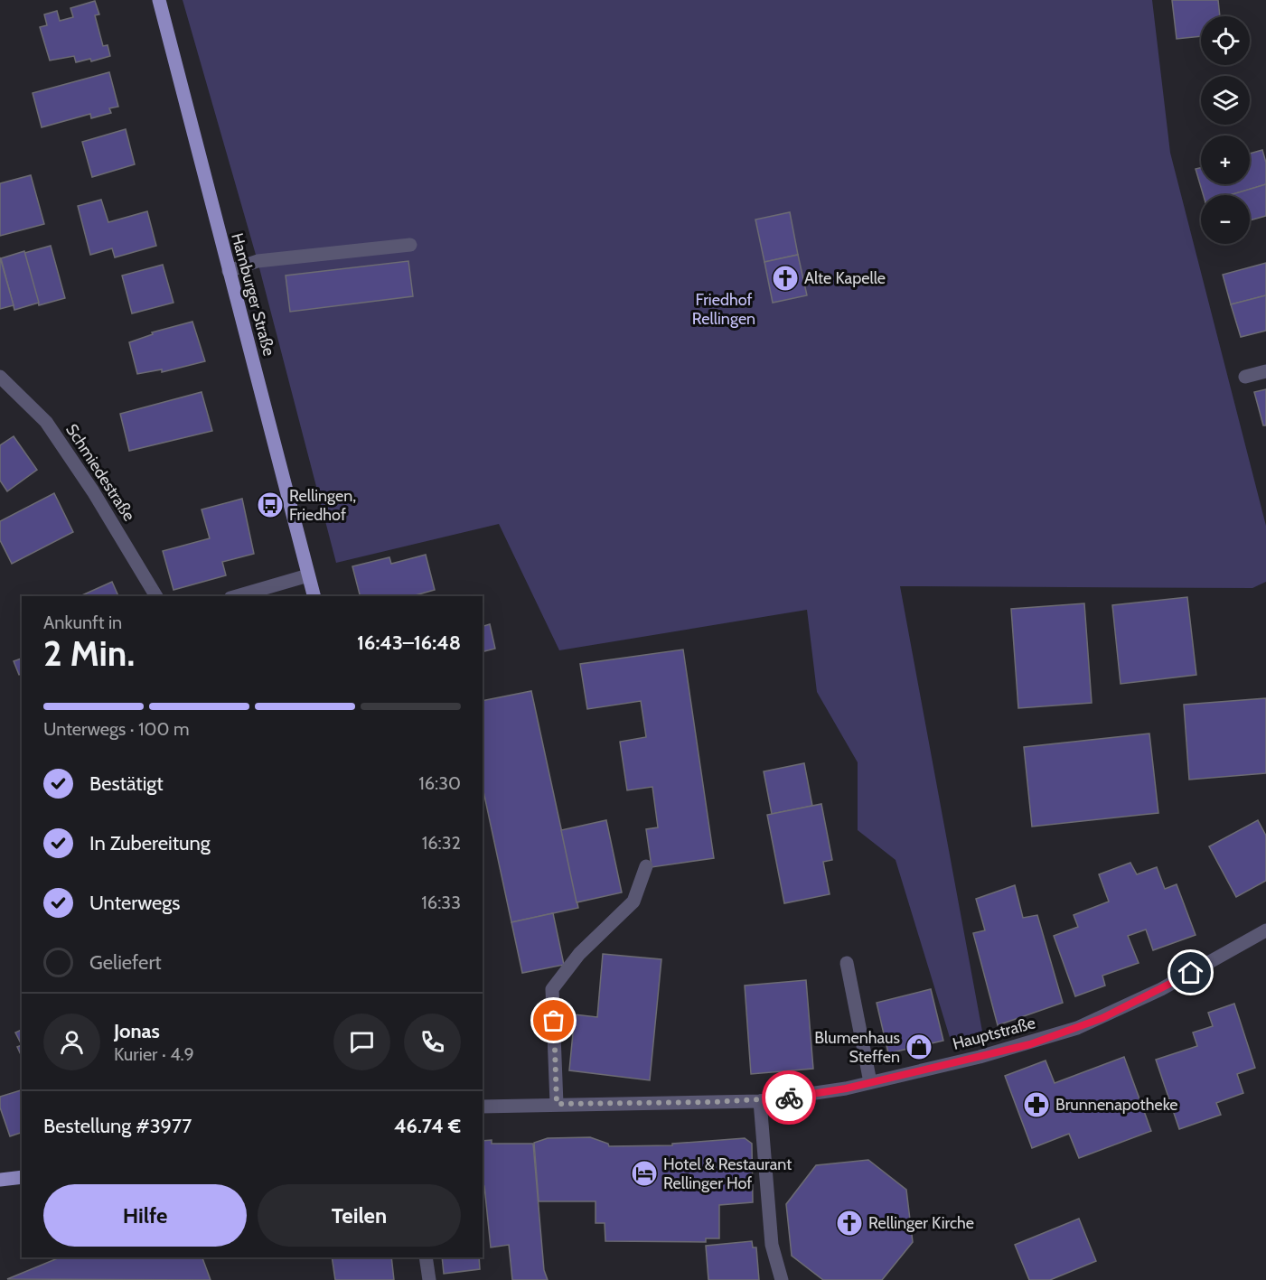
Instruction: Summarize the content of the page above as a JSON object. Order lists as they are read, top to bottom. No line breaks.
{"streets":{"main road":["Hamburger Straße"],"street":["Schmiedestraße","Hauptstraße"]},"parks":["Friedhof Rellingen"],"places":{"church":["Alte Kapelle","Rellinger Kirche"],"bus stop":["Rellingen, Friedhof"],"shop":["Blumenhaus Steffen"],"pharmacy":["Brunnenapotheke"],"hotel":["Hotel & Restaurant Rellinger Hof"]},"page":{"map_buttons":["+","−"],"heading":["2 Min.","Ankunft in","16:43–16:48"],"panel":["Jonas","Kurier · 4.9","Bestellung #3977","46.74 €"],"bar":"Unterwegs · 100 m","list":[["Bestätigt","16:30"],["In Zubereitung","16:32"],["Unterwegs","16:33"],"Geliefert"],"buttons":["Hilfe","Teilen"]}}
